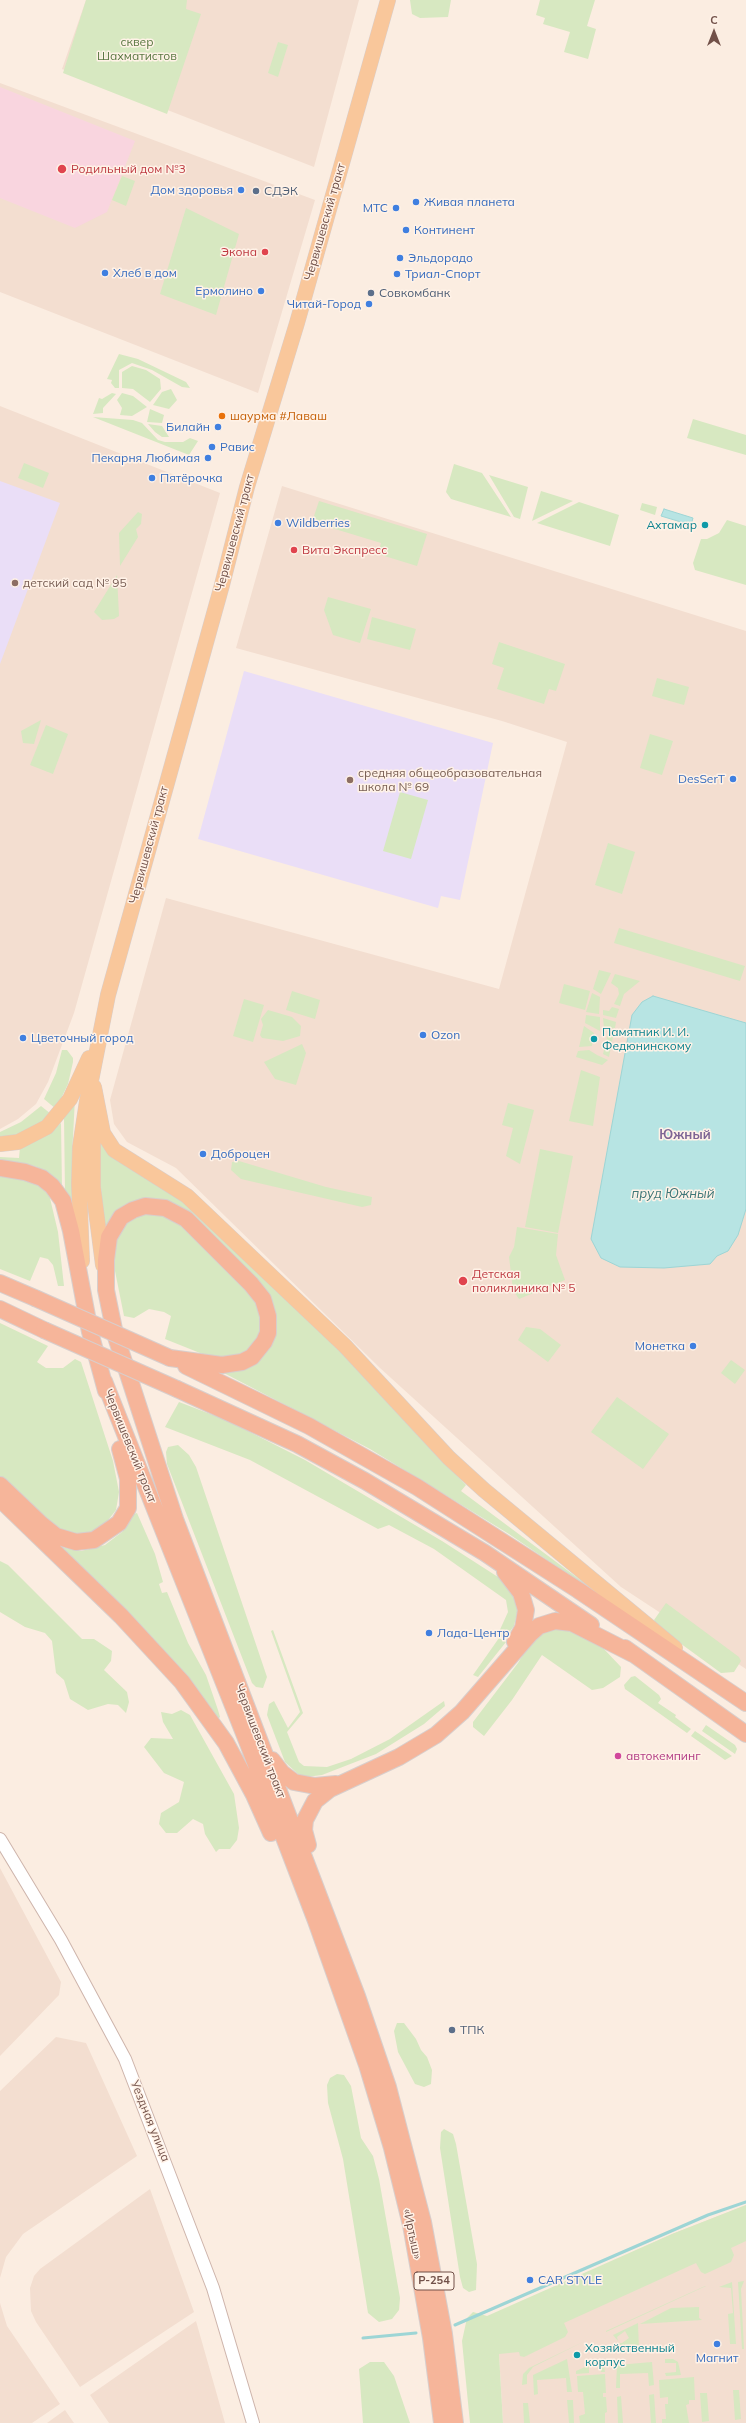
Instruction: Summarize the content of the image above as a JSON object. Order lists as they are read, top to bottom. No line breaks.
{"streets":{"highway":["Червишевский тракт","«Иртыш»","Р-254"],"street":["Уездная улица"]},"crossings":[["Червишевский тракт","«Иртыш»"]],"districts":["Южный"],"water":["пруд Южный"],"parks":["сквер Шахматистов"],"places":["Родильный дом №3","Дом здоровья","СДЭК","Живая планета","МТС","Континент","Экона","Эльдорадо","Хлеб в дом","Триал-Спорт","Ермолино","Совкомбанк","Читай-Город","шаурма #Лаваш","Билайн","Равис","Пекарня Любимая","Пятёрочка","Wildberries","Ахтамар","Вита Экспресс","детский сад № 95","DesSerT","средняя общеобразовательная школа № 69","Ozon","Цветочный город","Памятник И. И. Федюнинскому","Доброцен","Детская поликлиника № 5","Монетка","Лада-Центр","автокемпинг","ТПК","CAR STYLE","Магнит","Хозяйственный корпус"],"north":"top"}
